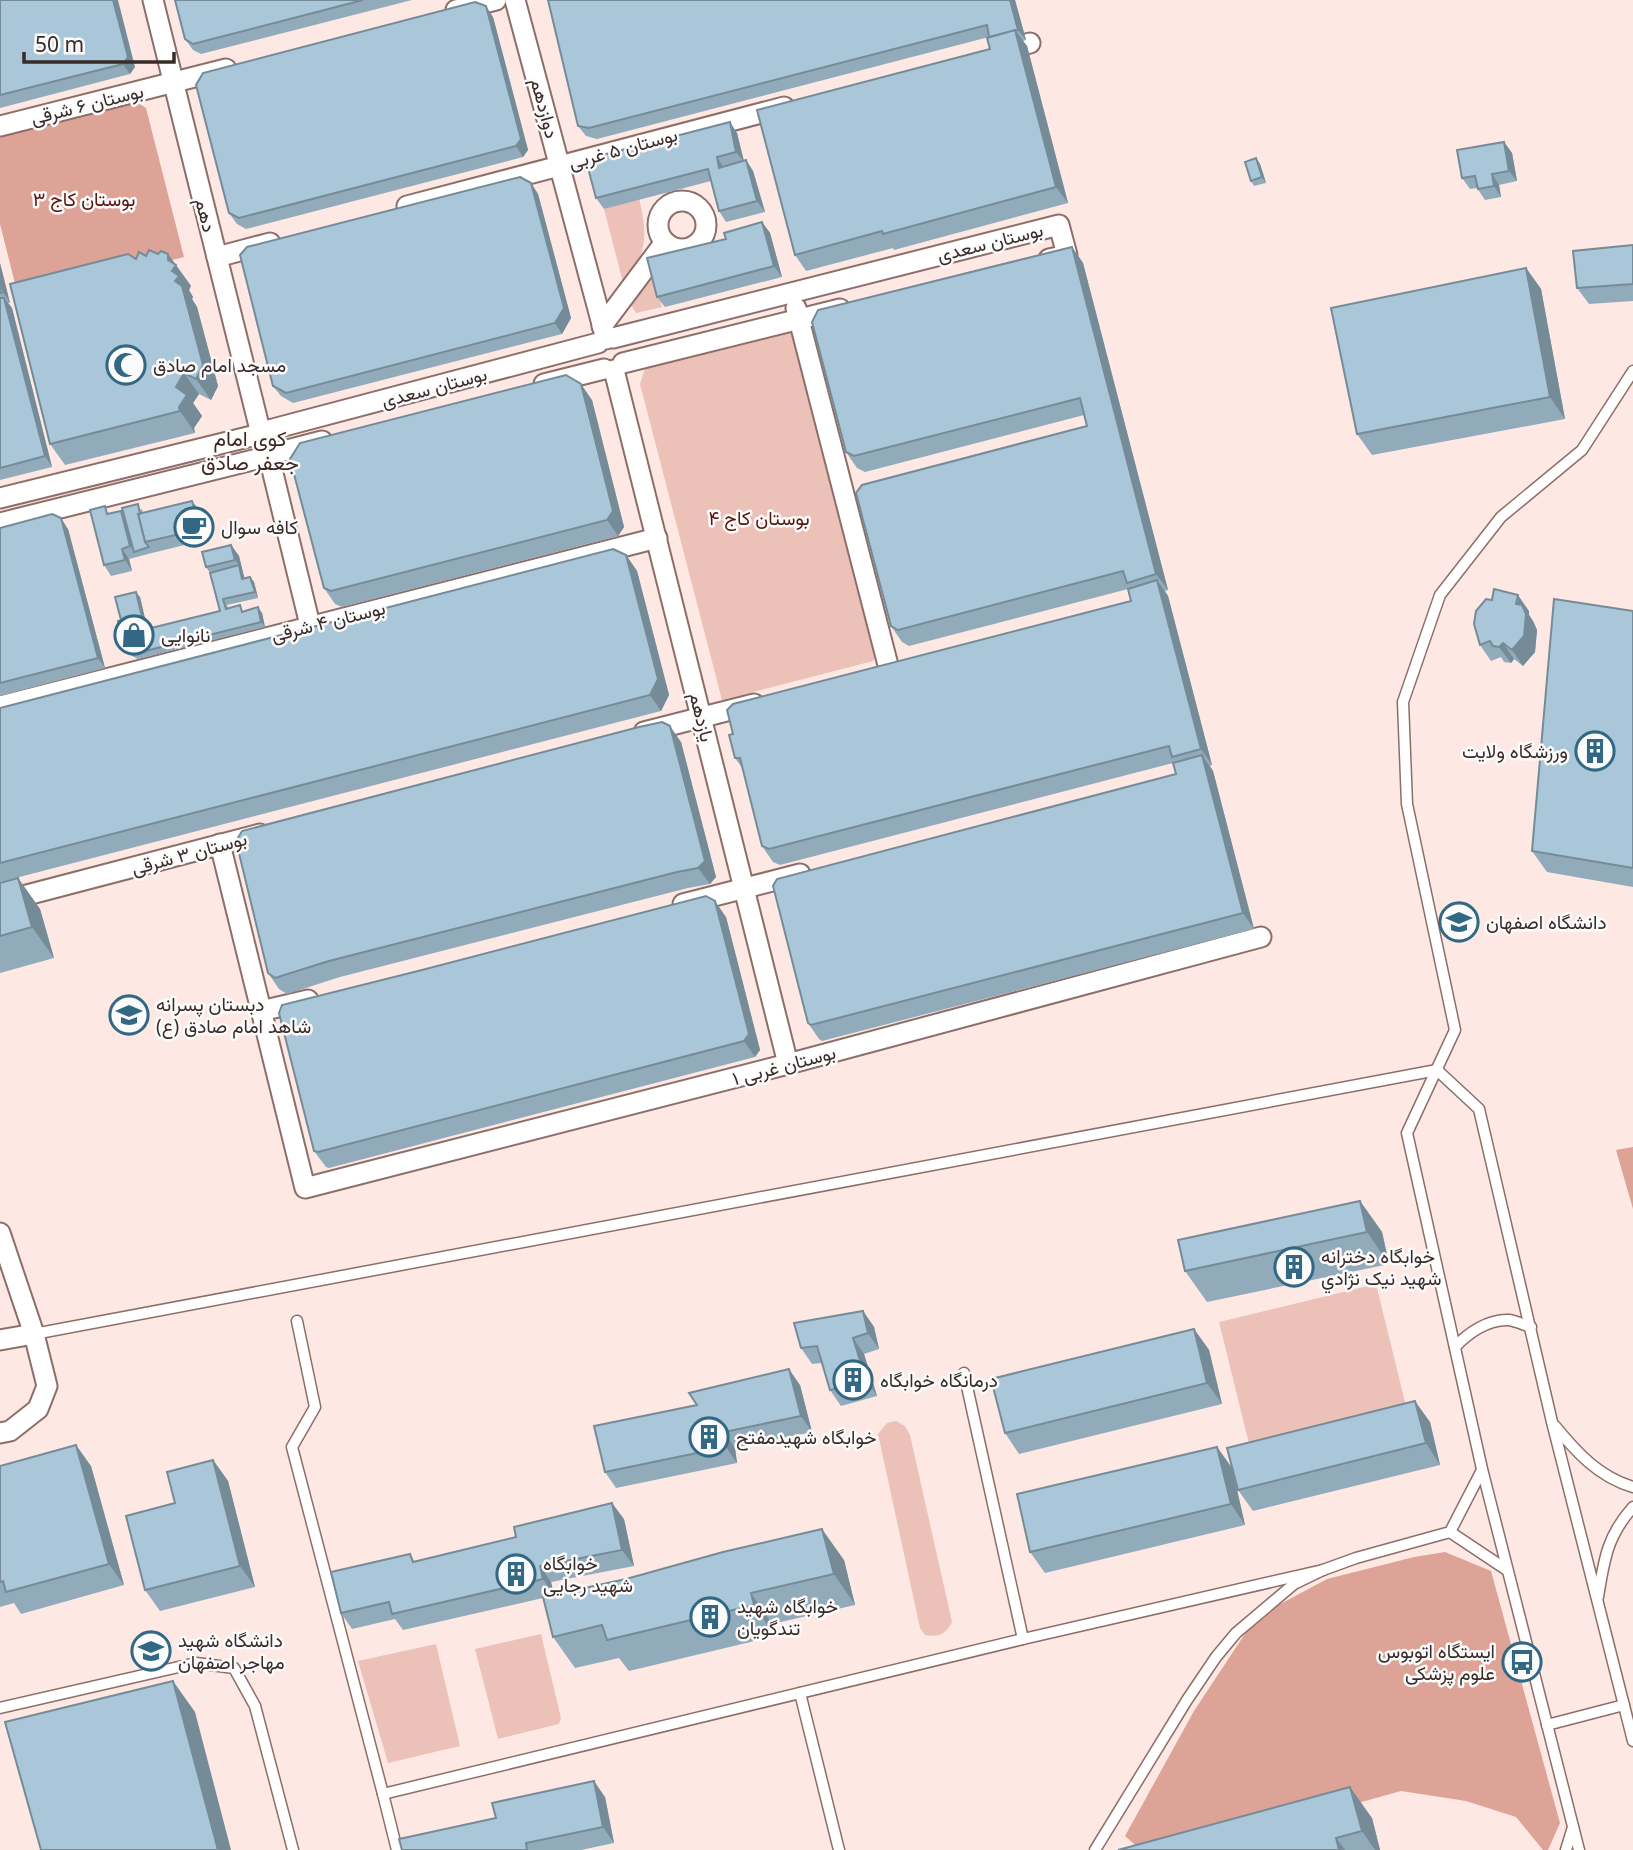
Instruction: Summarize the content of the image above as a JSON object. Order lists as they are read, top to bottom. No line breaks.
{"streets":{"street":["بوستان ۶ شرقی","دوازدهم","بوستان ۵ غربی","دهم","بوستان سعدی","بوستان ۴ شرقی","یازدهم","بوستان ۳ شرقی","بوستان غربی ۱"]},"crossings":[["بوستان ۶ شرقی","دهم"],["دوازدهم","بوستان ۵ غربی"],["دوازدهم","بوستان سعدی"],["دهم","بوستان سعدی"],["بوستان ۴ شرقی","یازدهم"],["یازدهم","بوستان غربی ۱"]],"districts":["کوی امام جعفر صادق"],"parks":["بوستان کاج ۳","بوستان کاج ۴"],"places":{"mosque":["مسجد امام صادق"],"cafe":["کافه سوال"],"shop":["نانوایی"],"building":["ورزشگاه ولایت","خوابگاه دخترانه شهيد نيک نژادي","درمانگاه خوابگاه","خوابگاه شهیدمفتح","خوابگاه شهید رجایی","خوابگاه شهید تندگویان"],"school or university":["دانشگاه اصفهان","دبستان پسرانه شاهد امام صادق (ع)","دانشگاه شهید مهاجر اصفهان"],"bus stop":["ایستگاه اتوبوس علوم پزشکی"]},"scale_bar":"50 m"}
